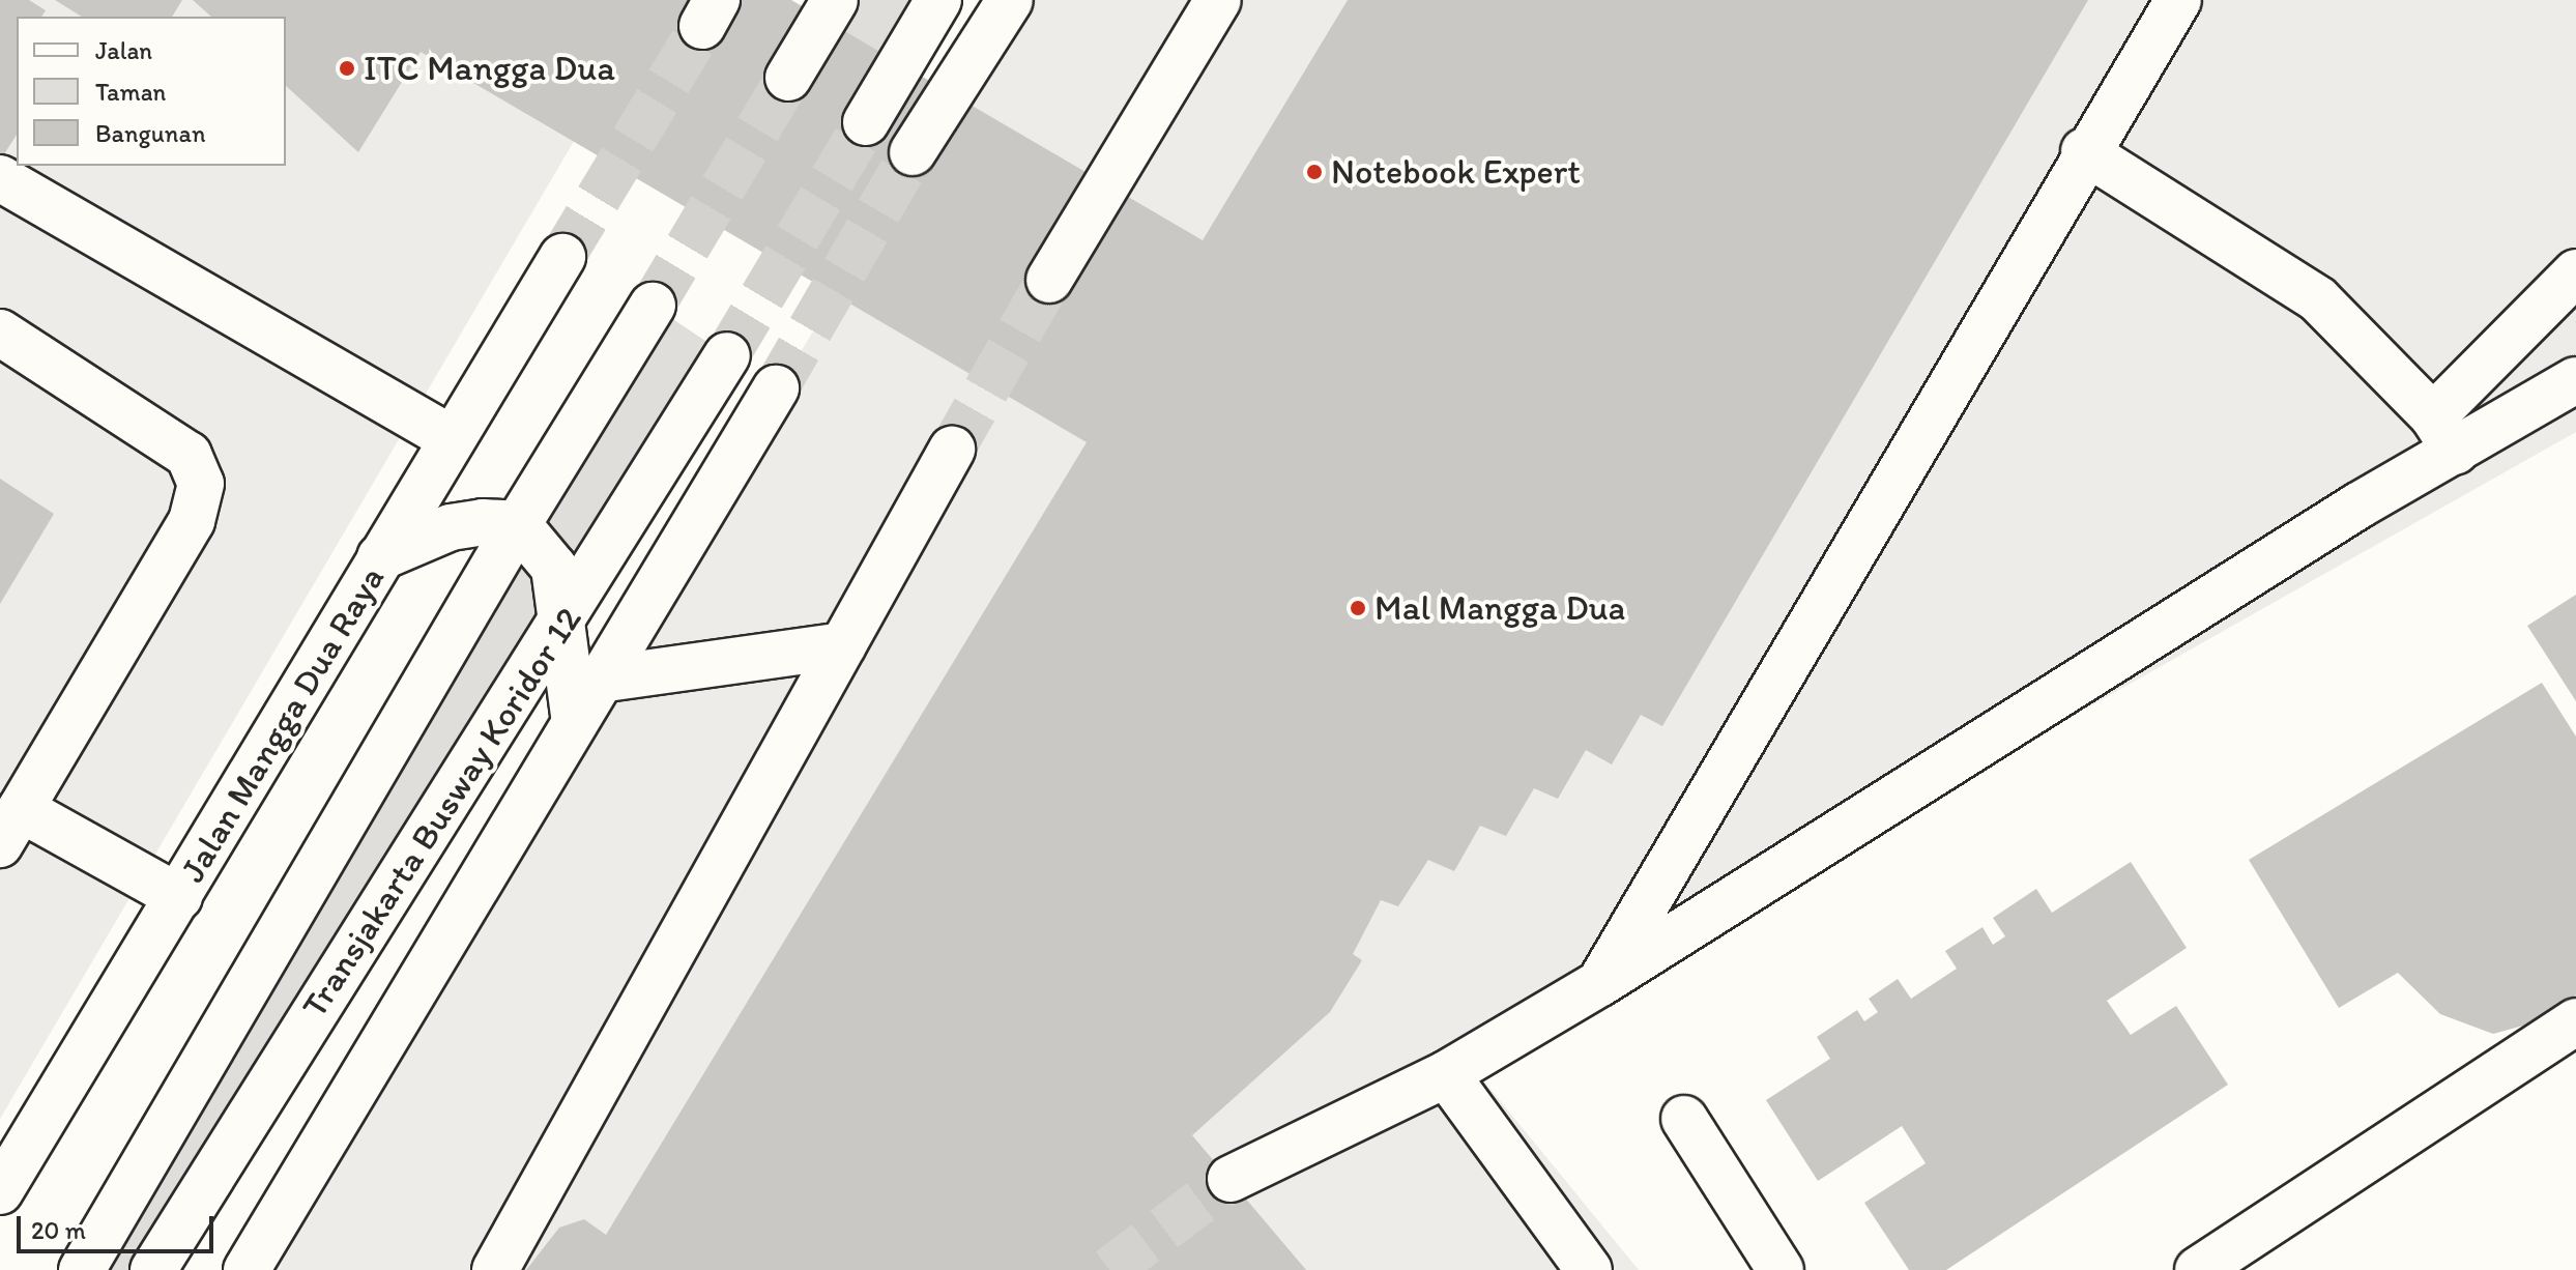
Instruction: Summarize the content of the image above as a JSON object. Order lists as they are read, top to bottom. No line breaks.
{"streets":{"main road":["Jalan Mangga Dua Raya","Transjakarta Busway Koridor 12"]},"places":["ITC Mangga Dua","Notebook Expert","Mal Mangga Dua"],"legend":["Jalan","Taman","Bangunan"],"scale_bar":"20 m"}
